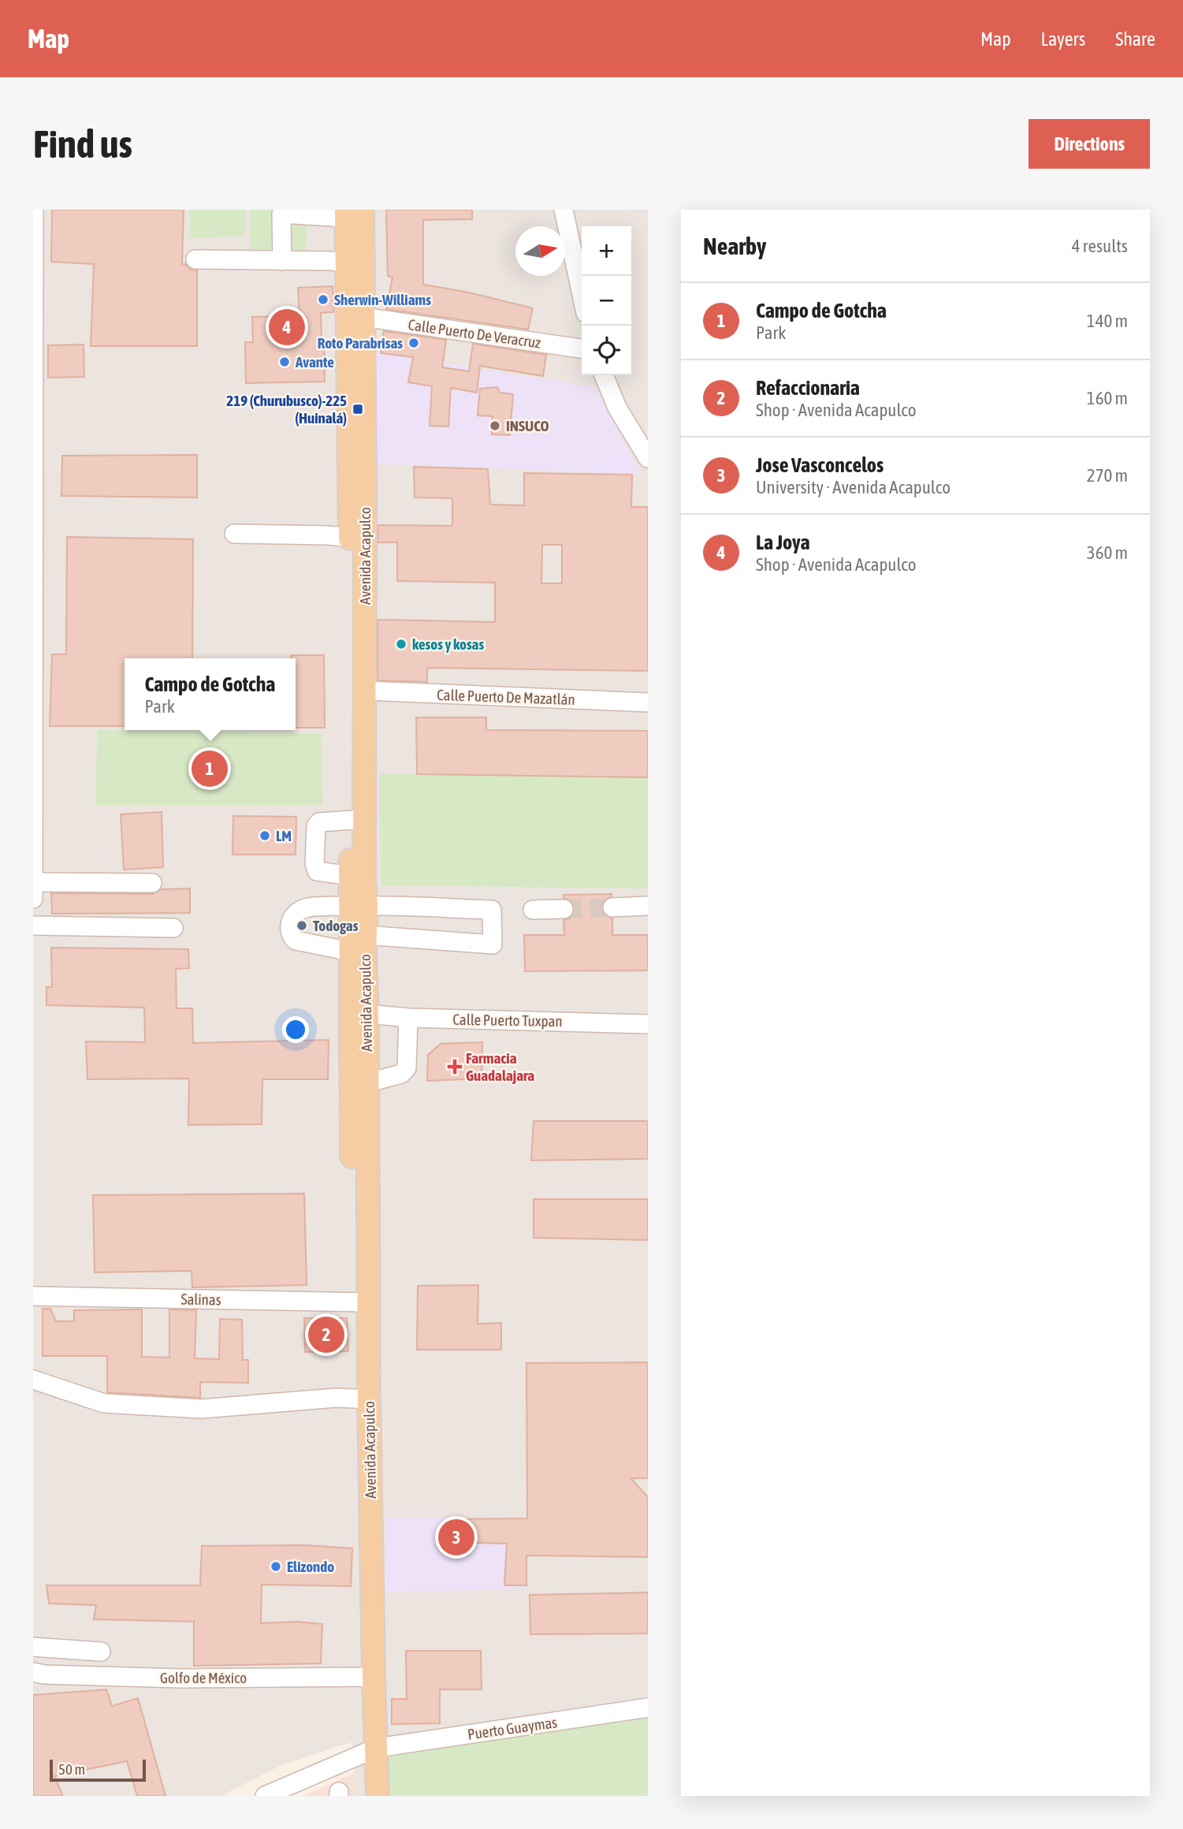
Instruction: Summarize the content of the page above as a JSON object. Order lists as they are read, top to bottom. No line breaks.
{"streets":{"main road":["Avenida Acapulco"],"street":["Calle Puerto De Veracruz","Calle Puerto De Mazatlán","Calle Puerto Tuxpan","Salinas","Golfo de México","Puerto Guaymas"]},"crossings":[["Calle Puerto De Veracruz","Avenida Acapulco"],["Avenida Acapulco","Calle Puerto De Mazatlán"],["Avenida Acapulco","Calle Puerto Tuxpan"],["Avenida Acapulco","Salinas"],["Avenida Acapulco","Golfo de México"],["Avenida Acapulco","Puerto Guaymas"]],"places":{"other":["Sherwin-Williams","Roto Parabrisas","Avante","INSUCO","kesos y kosas","LM","Todogas","Elizondo"],"transit":["219 (Churubusco)-225 (Huinalá)"],"health":["Farmacia Guadalajara"]},"scale_bar":"50 m","north":"right","page":{"header":"Map","nav":["Map","Layers","Share"],"buttons":"Directions","title":"Find us","heading":["Nearby","4 results"],"map_buttons":["+","−"],"list":[{"mark":"1","name":"Campo de Gotcha","note":"Park","value":"140 m"},{"mark":"2","name":"Refaccionaria","note":"Shop · Avenida Acapulco","value":"160 m"},{"mark":"3","name":"Jose Vasconcelos","note":"University · Avenida Acapulco","value":"270 m"},{"mark":"4","name":"La Joya","note":"Shop · Avenida Acapulco","value":"360 m"}],"pins":["4","1","2","3"],"popup":["Campo de Gotcha","Park"],"scale":"50 m"}}
